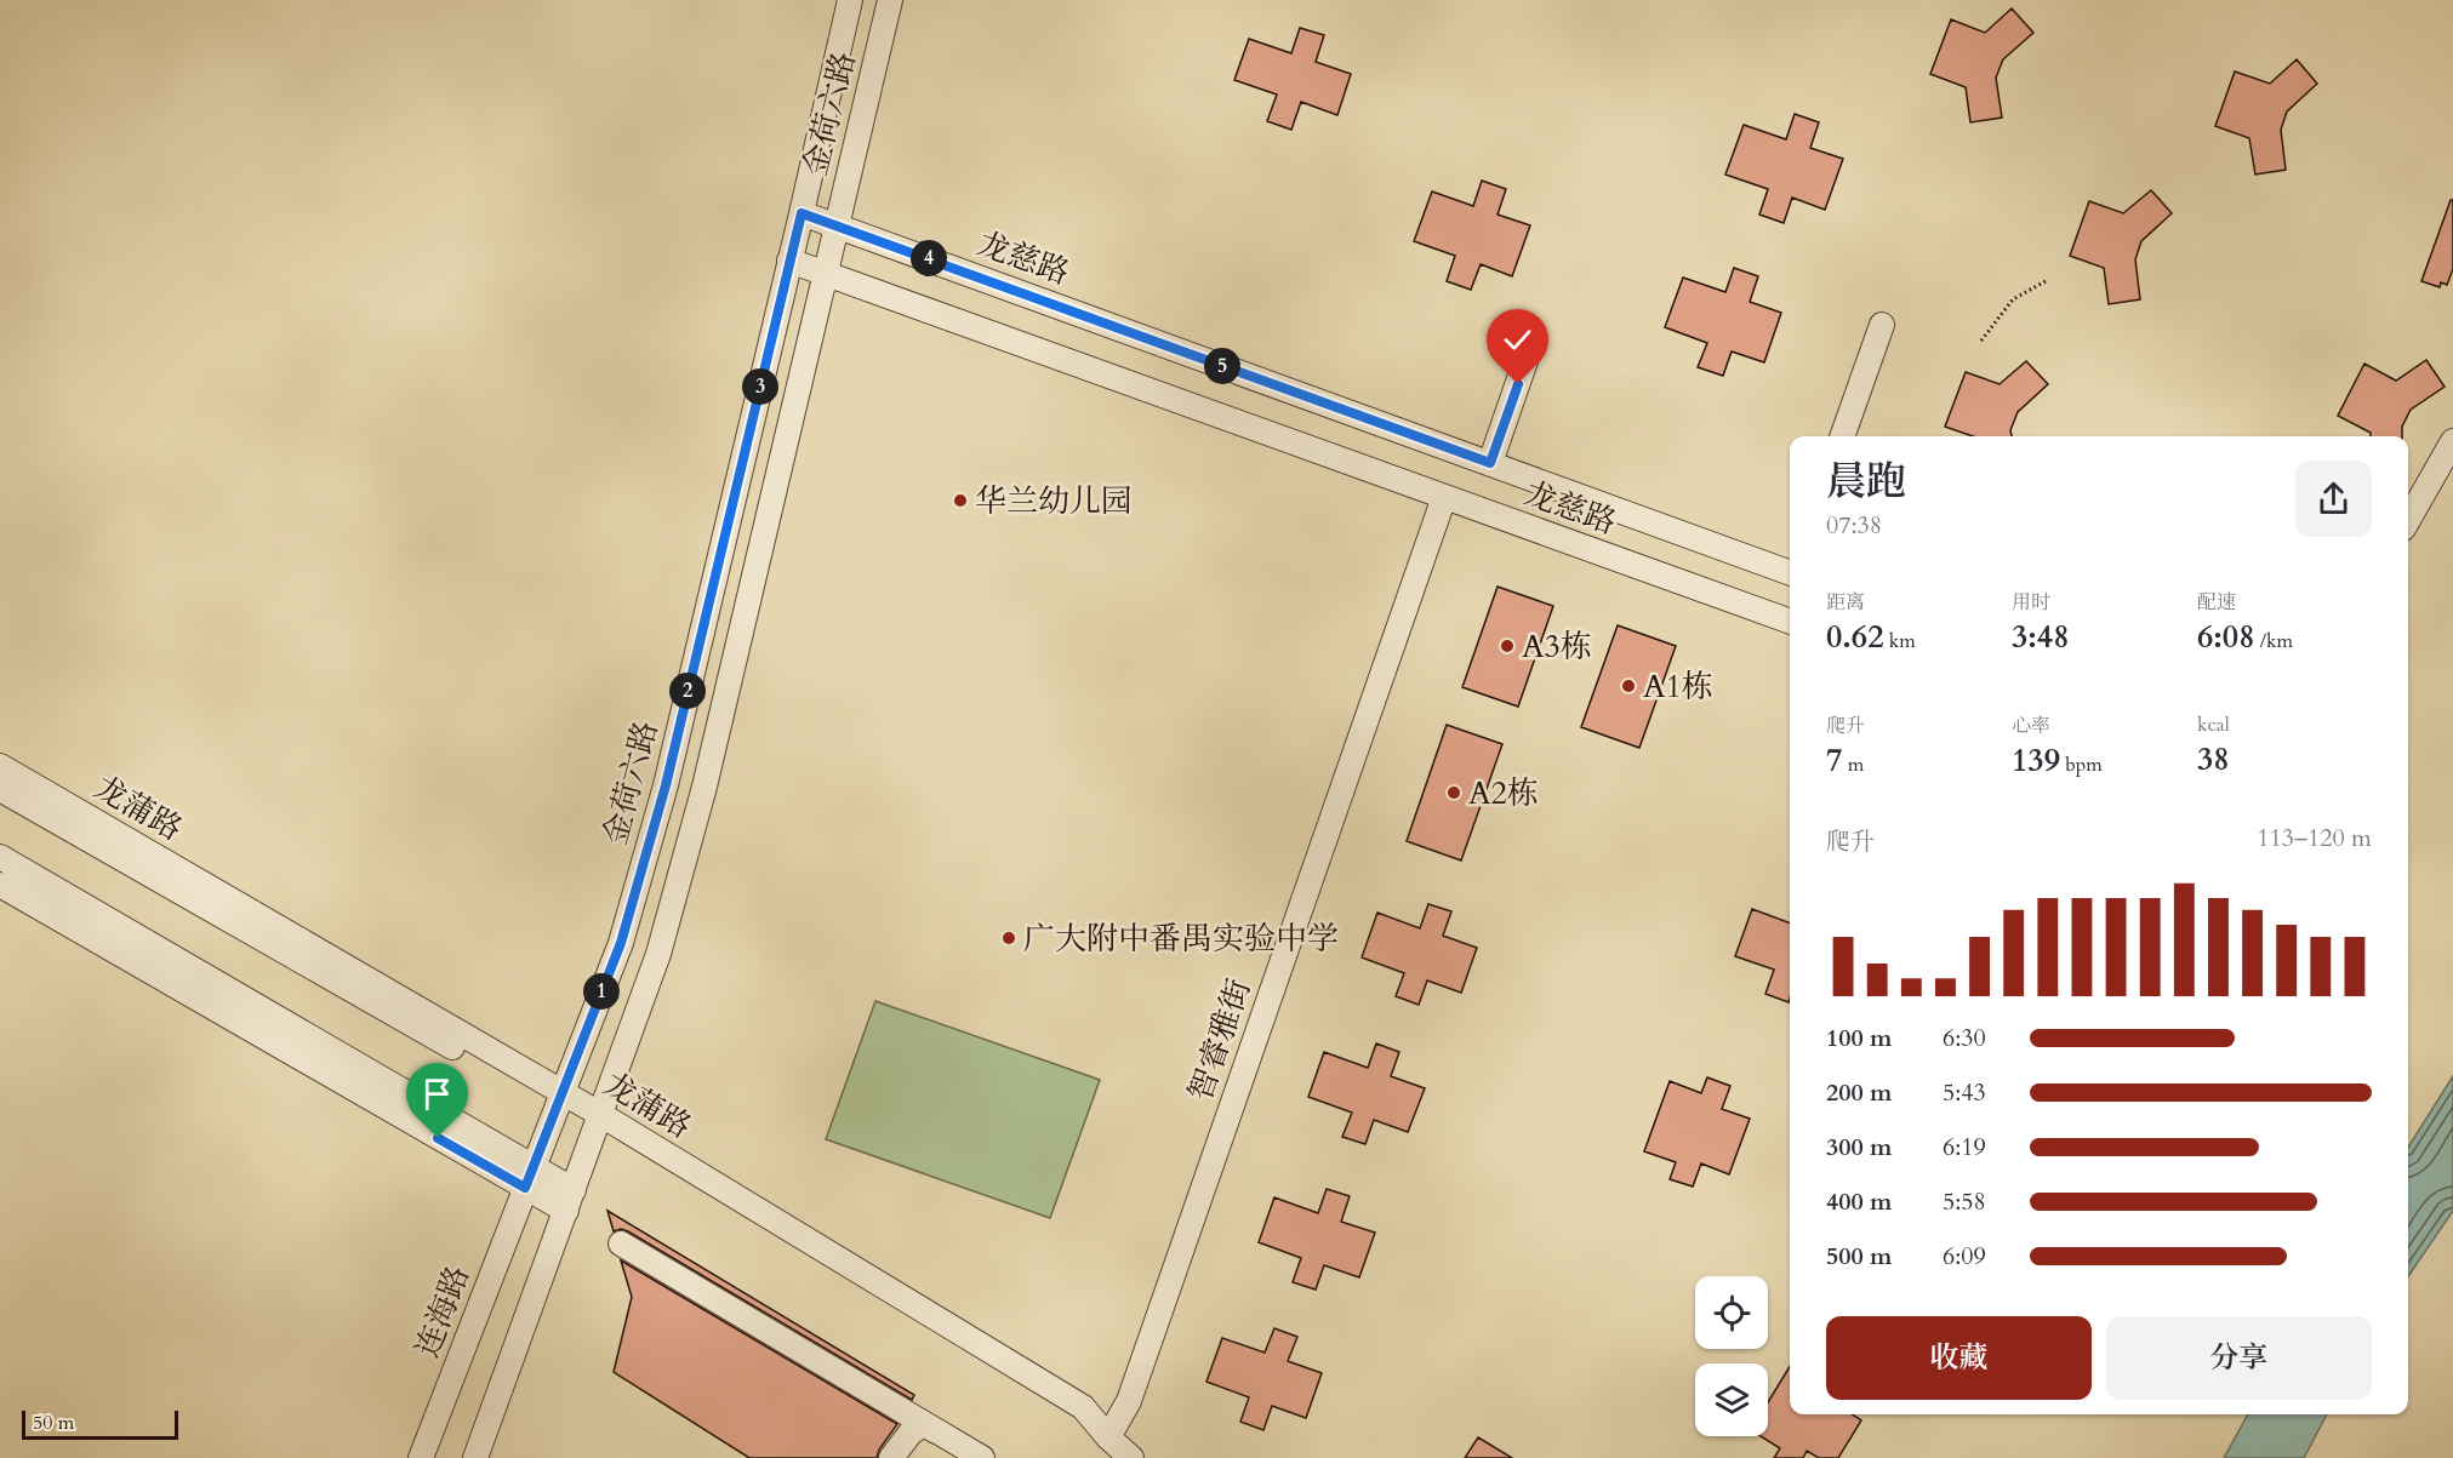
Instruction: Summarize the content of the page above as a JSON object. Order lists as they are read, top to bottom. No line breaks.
{"streets":{"street":["金荷六路","龙慈路","龙蒲路","智睿雅街","连海路"]},"crossings":[["金荷六路","龙慈路"],["金荷六路","龙蒲路"],["金荷六路","连海路"],["龙慈路","智睿雅街"],["龙蒲路","智睿雅街"]],"places":["华兰幼儿园","A3栋","A1栋","A2栋","广大附中番禺实验中学"],"scale_bar":"50 m","page":{"pins":["4","5","3","2","1"],"heading":["晨跑","07:38"],"stats":[["距离","0.62 km"],["用时","3:48"],["配速","6:08 /km"],["爬升","7 m"],["心率","139 bpm"],["kcal","38"]],"chart":["爬升","113–120 m"],"list":[{"name":"100 m","note":"6:30"},{"name":"200 m","note":"5:43"},{"name":"300 m","note":"6:19"},{"name":"400 m","note":"5:58"},{"name":"500 m","note":"6:09"}],"buttons":["收藏","分享"],"scale":"50 m"}}
